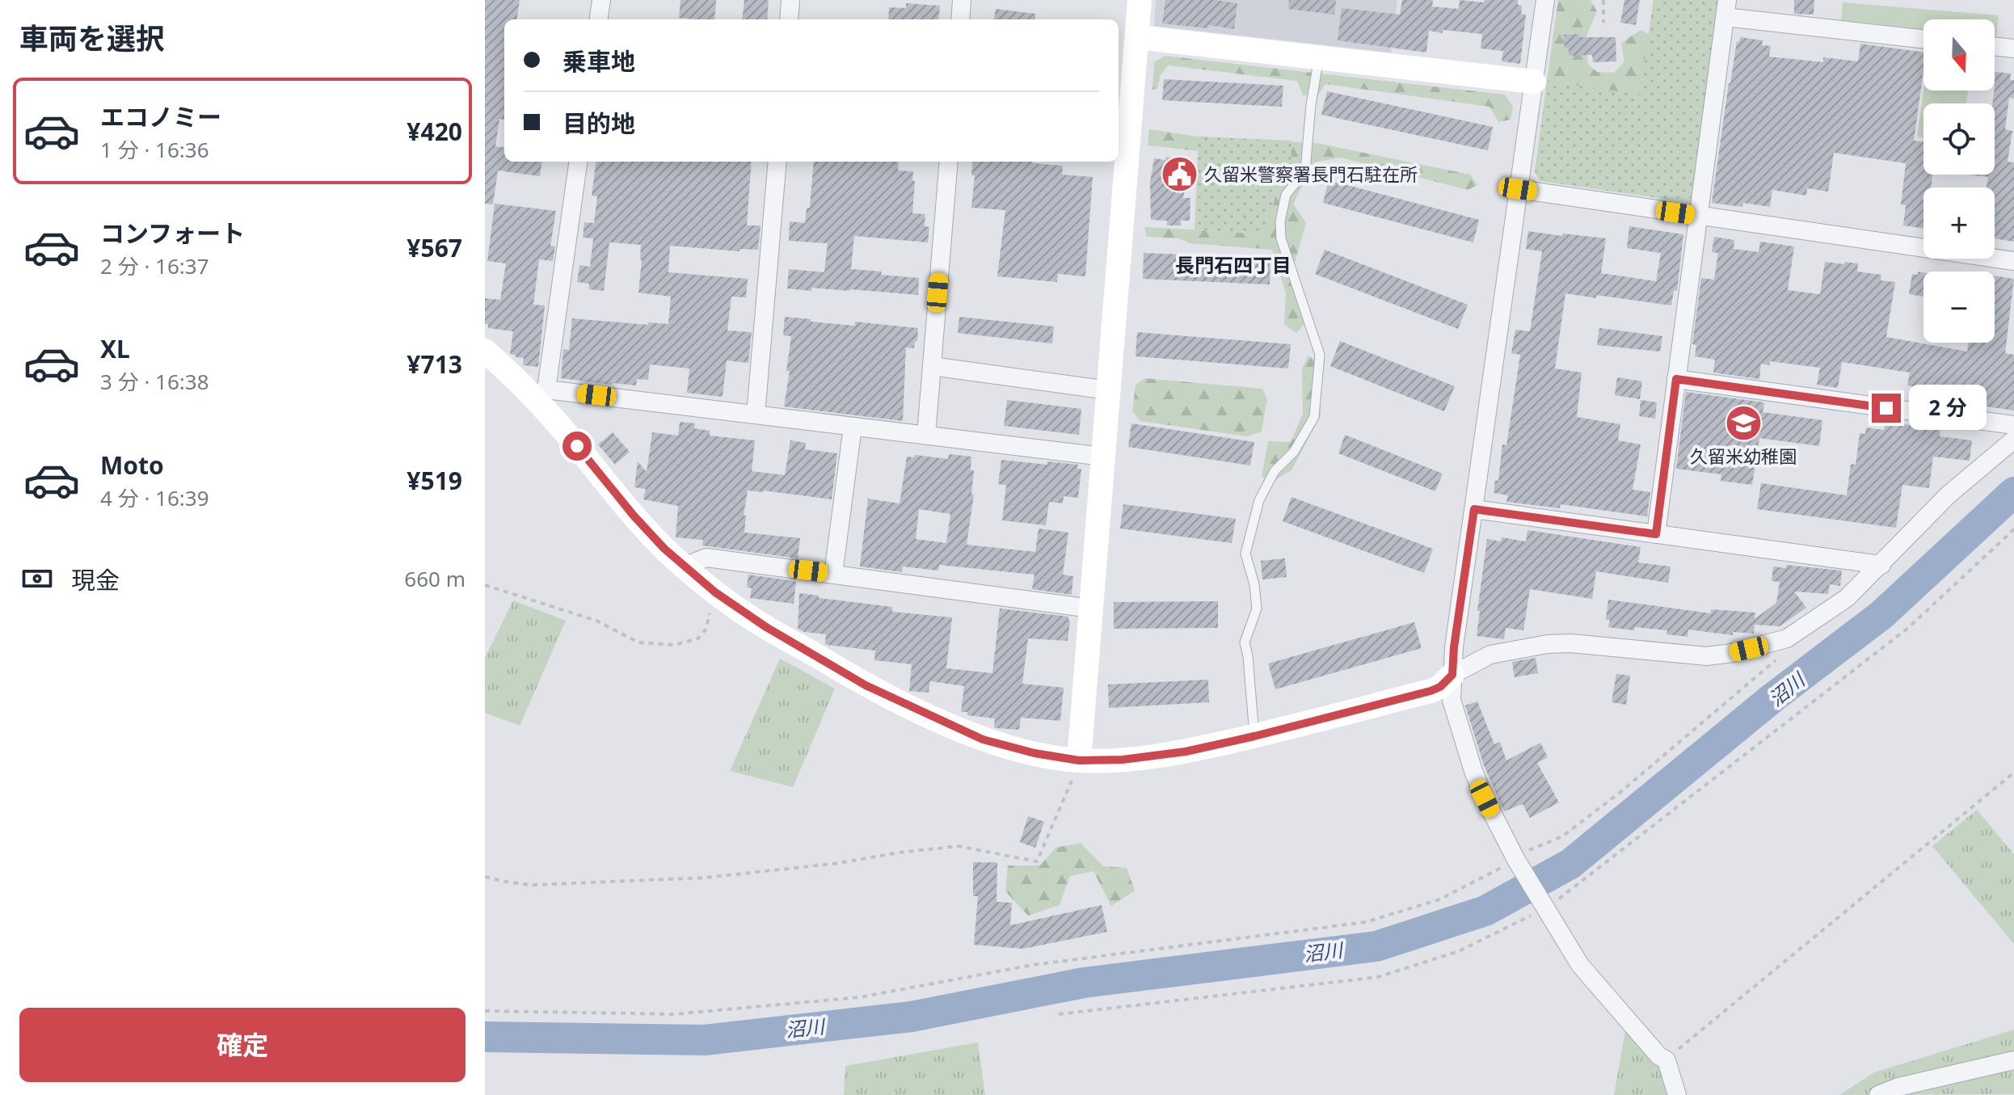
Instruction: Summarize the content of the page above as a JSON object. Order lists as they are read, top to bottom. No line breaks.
{"districts":["長門石四丁目"],"water":["沼川"],"places":{"public building":["久留米警察署長門石駐在所"],"school or university":["久留米幼稚園"]},"north":"bottom","page":{"heading":"車両を選択","map_buttons":["+","−"],"banner":["乗車地","目的地"],"list":[{"name":"エコノミー","note":"1 分 · 16:36","value":"¥420"},{"name":"コンフォート","note":"2 分 · 16:37","value":"¥567"},{"name":"XL","note":"3 分 · 16:38","value":"¥713"},{"name":"Moto","note":"4 分 · 16:39","value":"¥519"}],"bubble":"2 分","pay":["現金","660 m"],"buttons":"確定"}}
